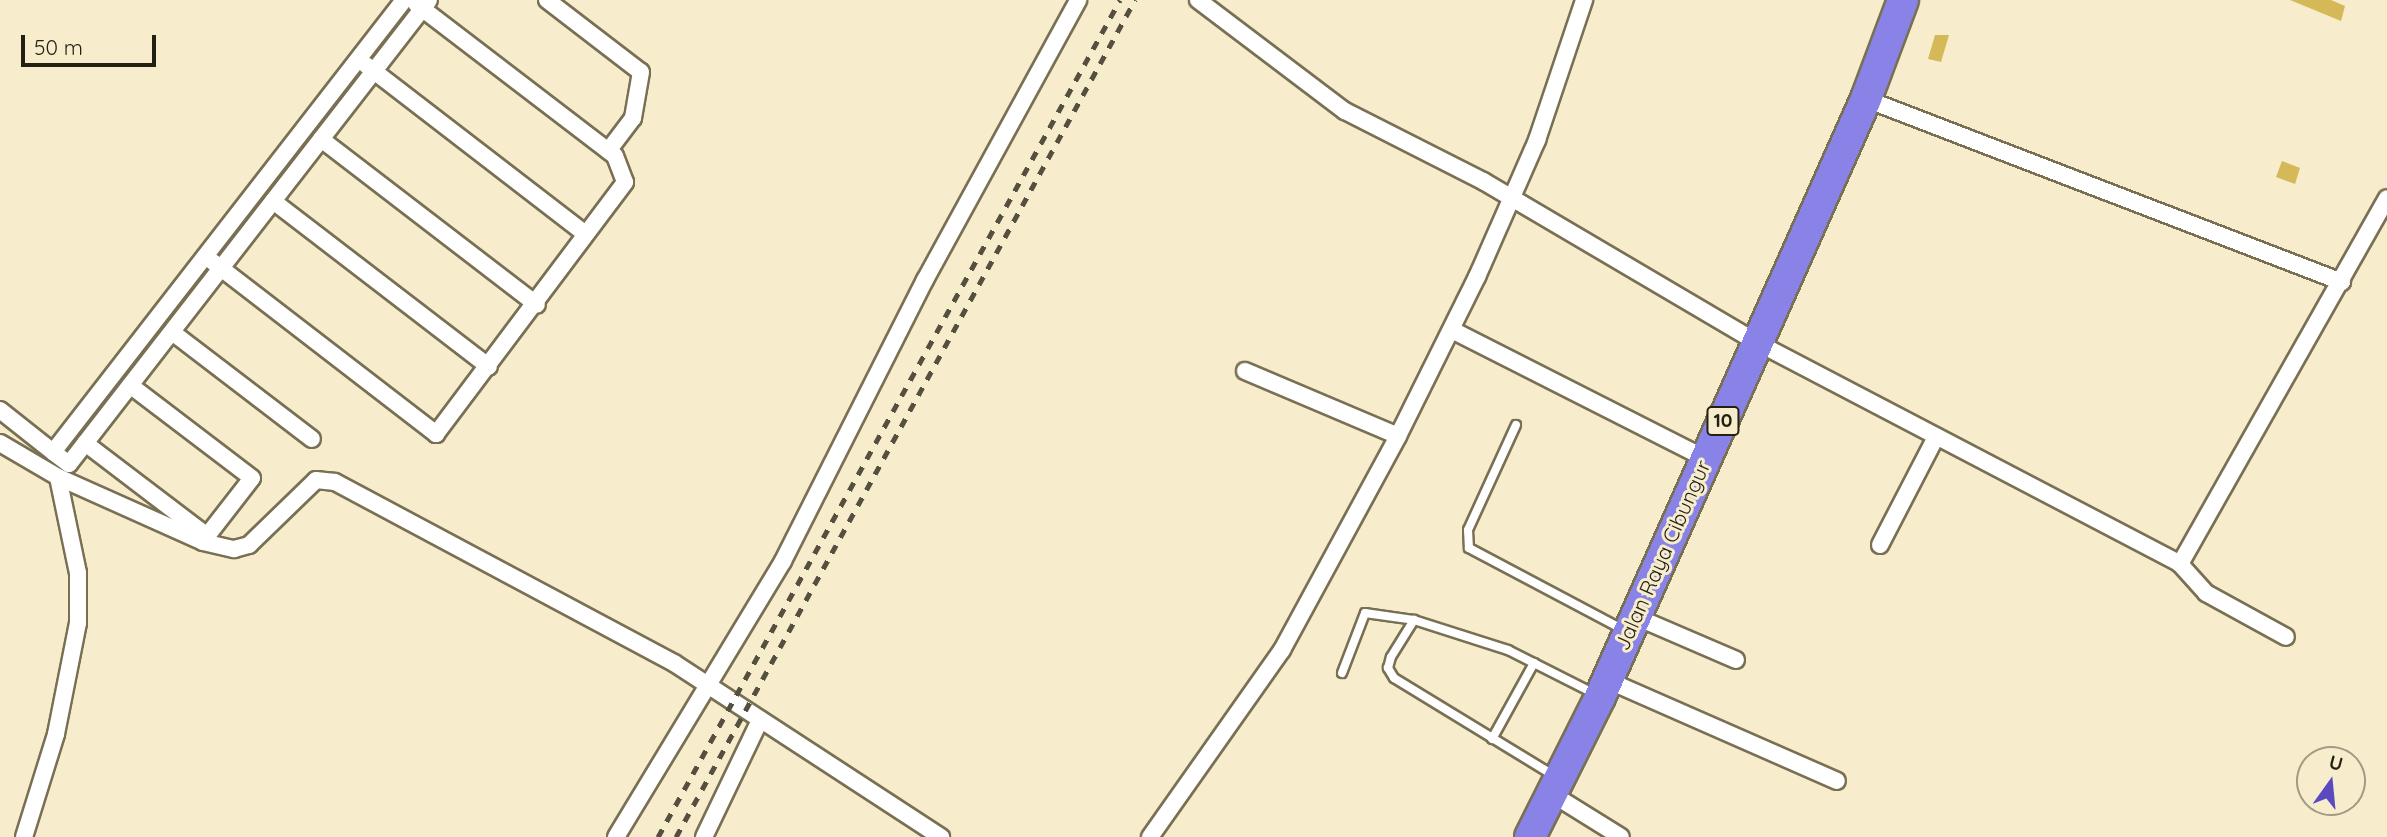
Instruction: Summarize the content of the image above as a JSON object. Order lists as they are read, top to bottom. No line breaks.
{"streets":{"highway":["10","Jalan Raya Cibungur"]},"scale_bar":"50 m","north":"top"}
